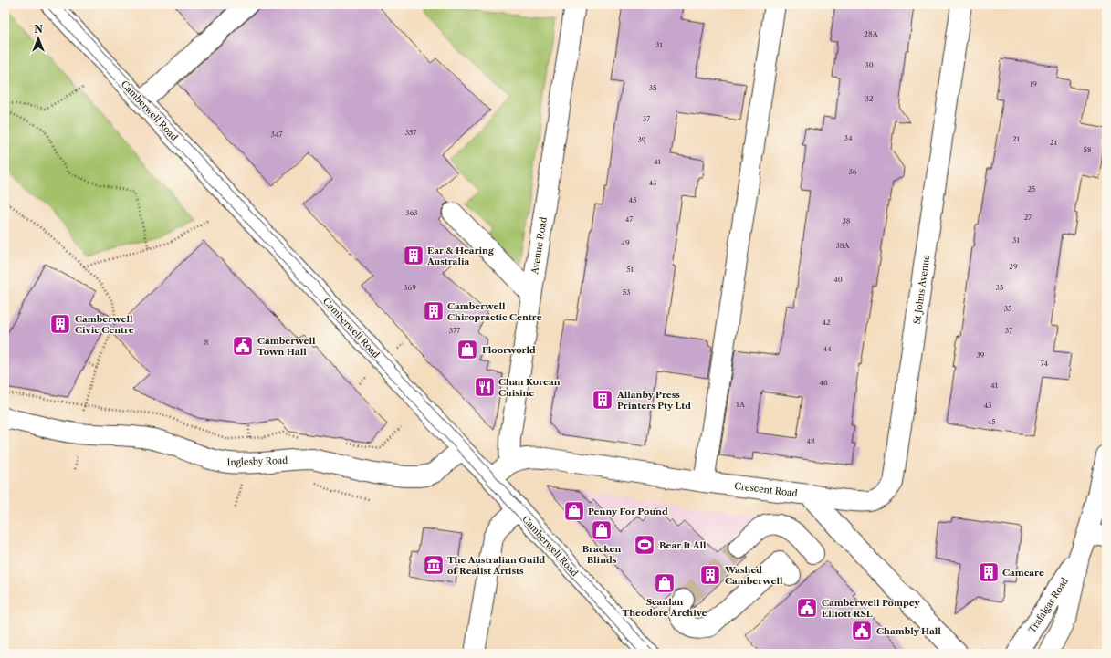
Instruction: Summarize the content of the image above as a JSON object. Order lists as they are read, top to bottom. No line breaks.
{"streets":{"street":["Camberwell Road","Avenue Road","St Johns Avenue","Inglesby Road","Crescent Road","Trafalgar Road"]},"crossings":[["Camberwell Road","Inglesby Road"],["Avenue Road","Crescent Road"],["St Johns Avenue","Crescent Road"]],"places":{"building":["Ear & Hearing Australia","Camberwell Chiropractic Centre","Camberwell Civic Centre","Allanby Press Printers Pty Ltd","Camcare","Washed Camberwell"],"public building":["Camberwell Town Hall","Camberwell Pompey Elliott RSL","Chambly Hall"],"shop":["Floorworld","Penny For Pound","Bracken Blinds","Scanlan Theodore Archive"],"restaurant":["Chan Korean Cuisine"],"sports":["Bear It All"],"museum":["The Australian Guild of Realist Artists"]},"house_numbers":["28A","31","30","19","35","32","37","357","347","34","21","39","21","58","41","36","43","25","45","363","27","47","38","31","49","38A","29","51","40","369","33","53","35","42","377","37","8","44","39","74","46","41","1A","43","45","48"],"north":"top"}
